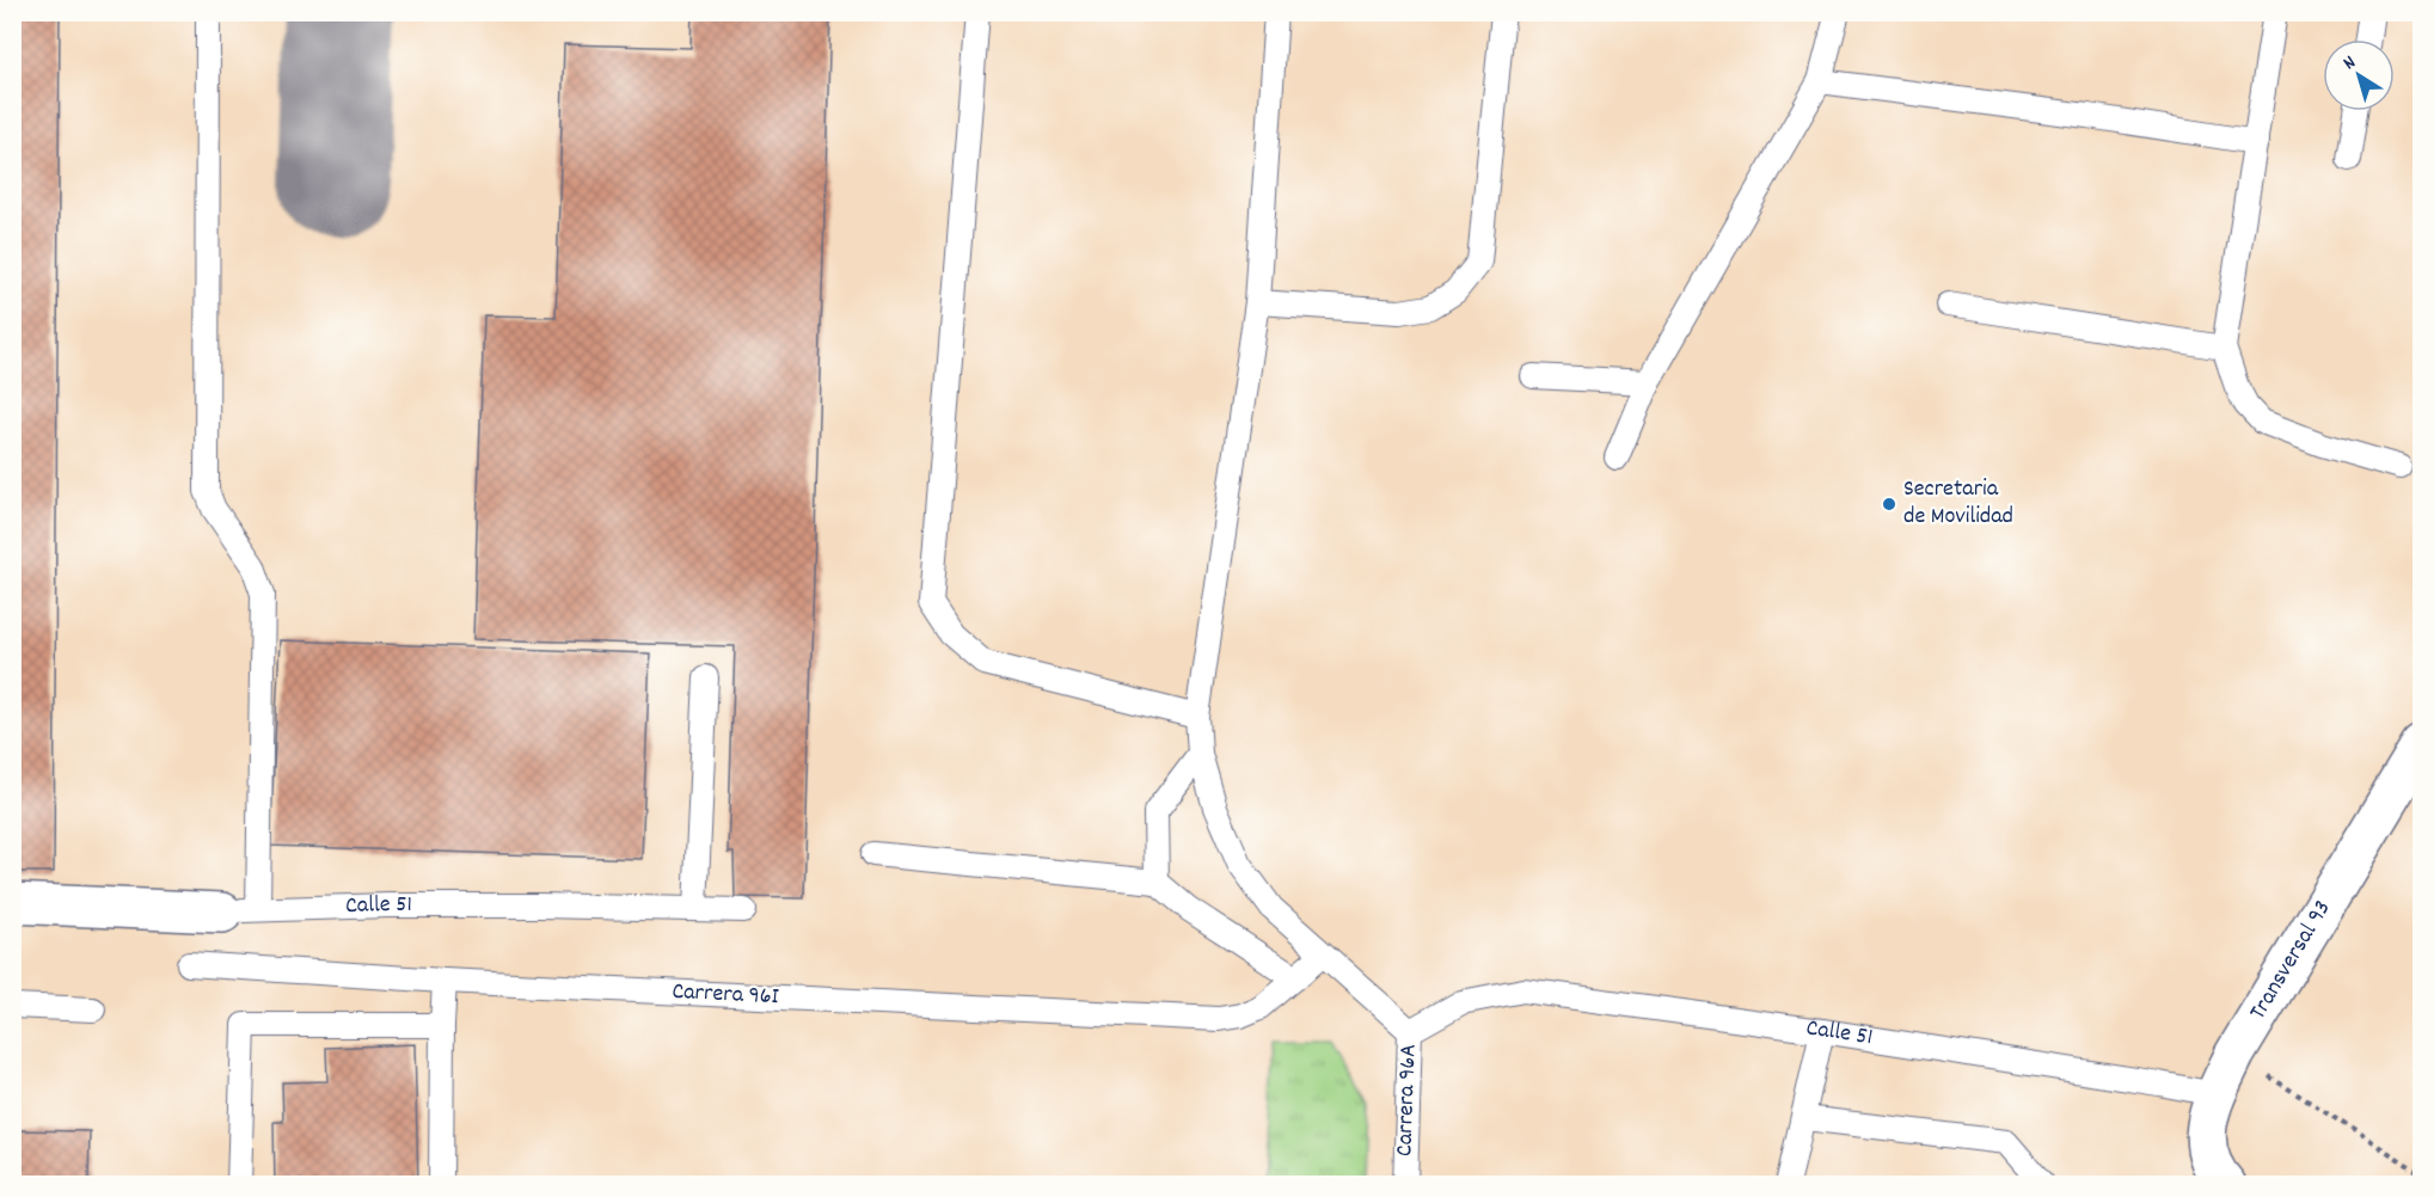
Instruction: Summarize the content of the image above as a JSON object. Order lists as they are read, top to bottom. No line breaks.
{"streets":{"main road":["Calle 51","Transversal 93"],"lane":["Carrera 96I","Carrera 96A"]},"crossings":[["Calle 51","Transversal 93"],["Calle 51","Carrera 96A"]],"places":["Secretaria de Movilidad"],"north":"top left"}
